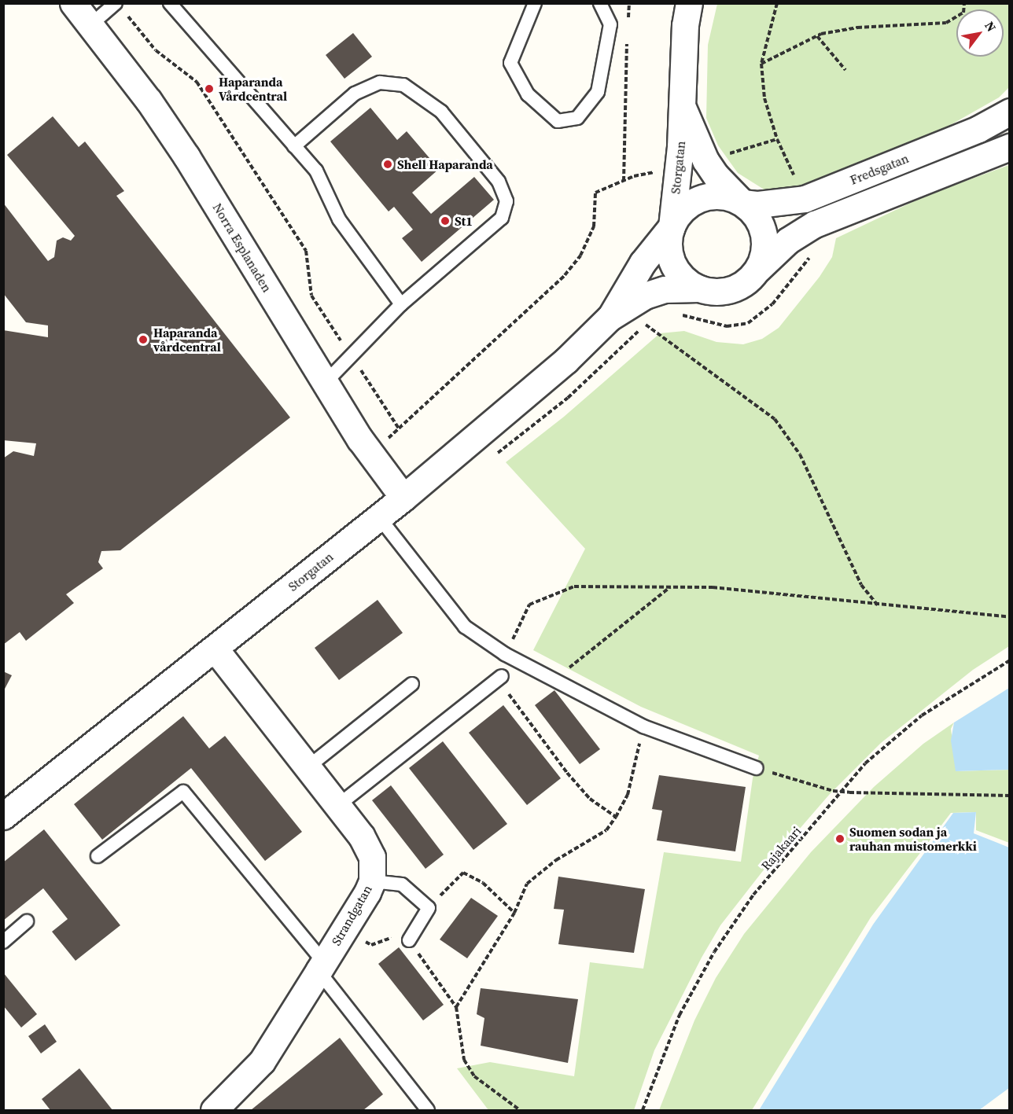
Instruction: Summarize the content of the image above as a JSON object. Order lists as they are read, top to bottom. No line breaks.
{"streets":{"street":["Storgatan","Fredsgatan","Norra Esplanaden","Strandgatan"],"path":["Rajakaari"]},"crossings":[["Storgatan","Fredsgatan"],["Storgatan","Norra Esplanaden"],["Storgatan","Strandgatan"]],"places":["Haparanda Vårdcentral","Shell Haparanda","St1","Haparanda vårdcentral","Suomen sodan ja rauhan muistomerkki"],"north":"top right"}
